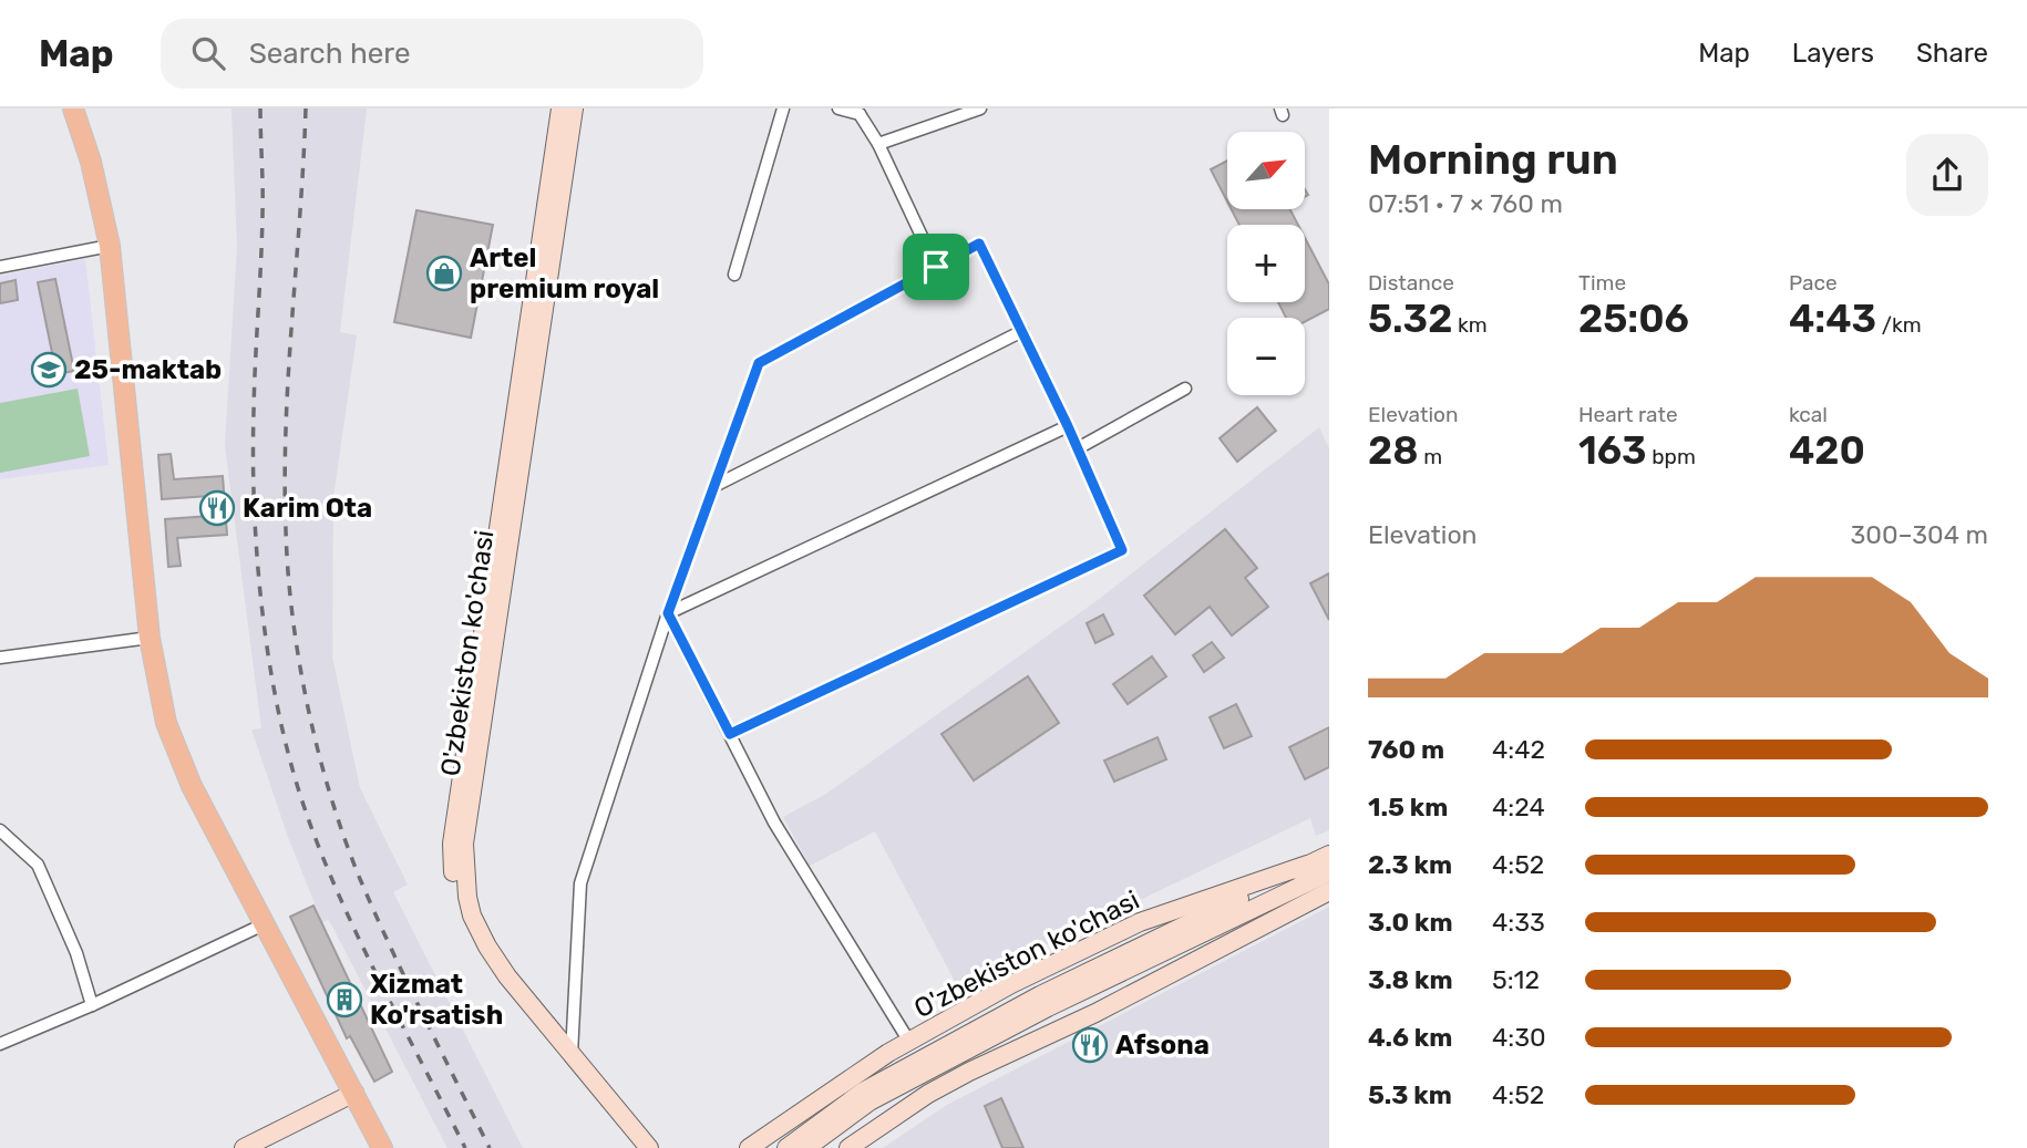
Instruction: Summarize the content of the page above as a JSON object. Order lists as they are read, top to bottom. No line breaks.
{"streets":{"main road":["O'zbekiston ko'chasi"]},"places":{"shop":["Artel premium royal"],"school or university":["25-maktab"],"restaurant":["Karim Ota","Afsona"],"building":["Xizmat Ko'rsatish"]},"north":"top right","page":{"header":"Map","search":"Search here","nav":["Map","Layers","Share"],"heading":["Morning run","07:51 · 7 × 760 m"],"map_buttons":["+","−"],"stats":[["Distance","5.32 km"],["Time","25:06"],["Pace","4:43 /km"],["Elevation","28 m"],["Heart rate","163 bpm"],["kcal","420"]],"chart":["Elevation","300–304 m"],"list":[{"name":"760 m","note":"4:42"},{"name":"1.5 km","note":"4:24"},{"name":"2.3 km","note":"4:52"},{"name":"3.0 km","note":"4:33"},{"name":"3.8 km","note":"5:12"},{"name":"4.6 km","note":"4:30"},{"name":"5.3 km","note":"4:52"}]}}
